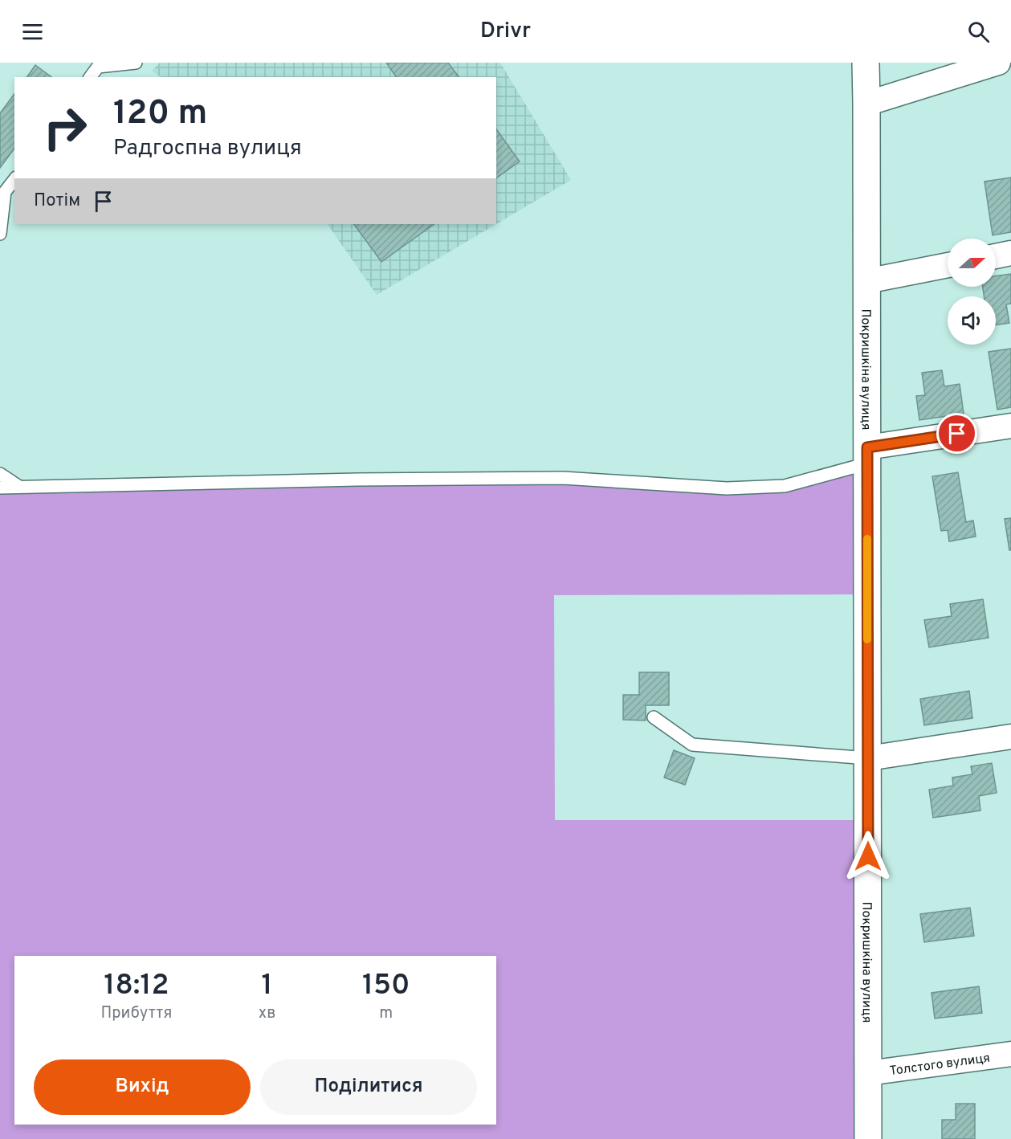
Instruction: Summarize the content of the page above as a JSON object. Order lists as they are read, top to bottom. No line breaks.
{"streets":{"street":["Покришкіна вулиця","Толстого вулиця"]},"crossings":[["Покришкіна вулиця","Толстого вулиця"]],"north":"right","page":{"header":"Drivr","turn":["120 m","Радгоспна вулиця"],"then":"Потім","eta":["18:12","Прибуття","1","хв","150","m"],"buttons":["Вихід","Поділитися"]}}
